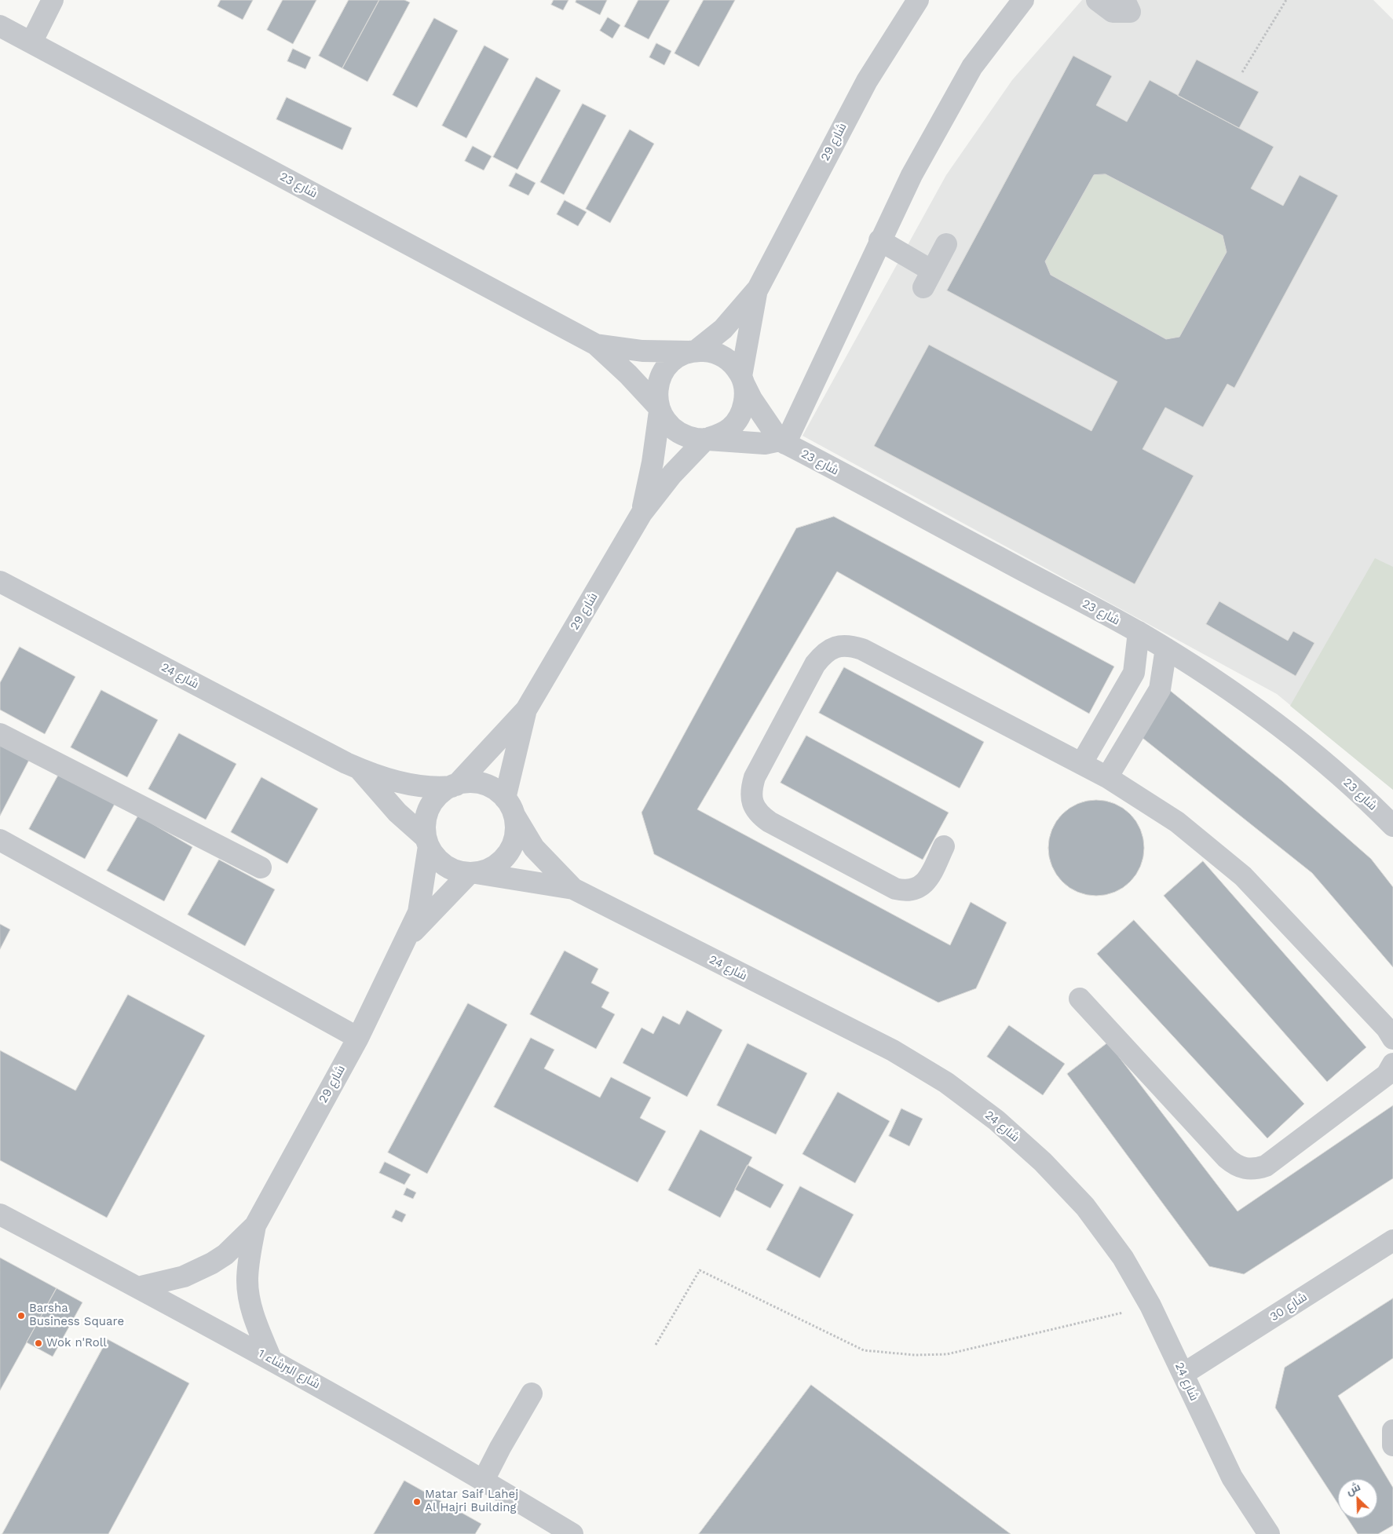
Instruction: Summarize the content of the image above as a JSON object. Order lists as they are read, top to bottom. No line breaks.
{"streets":{"street":["شارع 29","شارع 23","شارع 24","شارع 30","شارع البرشاء 1"]},"crossings":[["شارع 29","شارع 23"],["شارع 29","شارع 24"],["شارع 29","شارع البرشاء 1"],["شارع 24","شارع 30"]],"places":["Barsha Business Square","Wok n'Roll","Matar Saif Lahej Al Hajri Building"],"north":"top left"}
